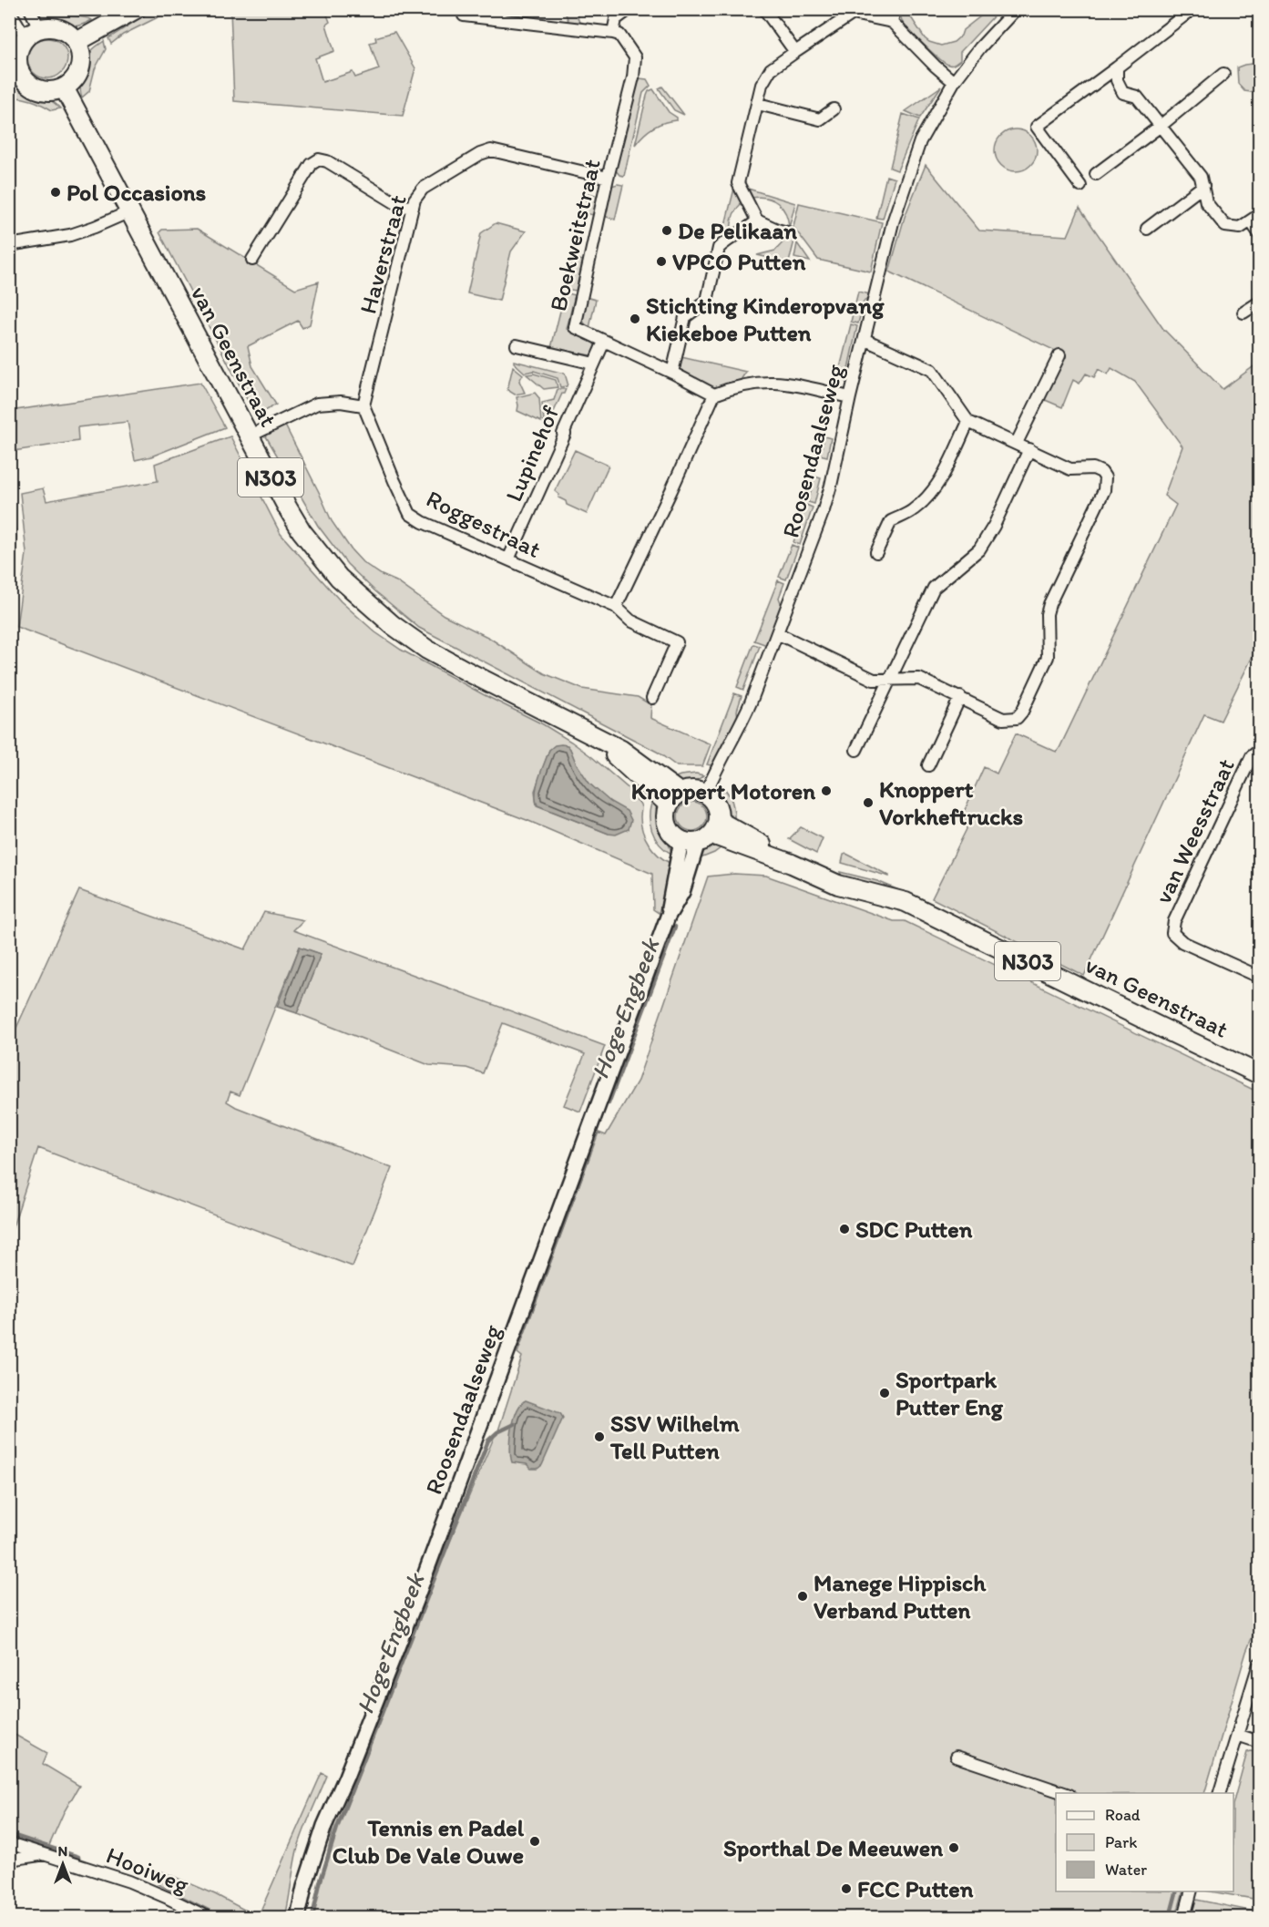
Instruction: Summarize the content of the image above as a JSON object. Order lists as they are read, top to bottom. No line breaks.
{"streets":{"main road":["van Geenstraat","N303"],"street":["Boekweitstraat","Haverstraat","Roosendaalseweg","Lupinehof","Roggestraat","van Weesstraat","Hooiweg"]},"crossings":[["Boekweitstraat","Haverstraat"],["Boekweitstraat","Lupinehof"],["Haverstraat","Roggestraat"],["van Geenstraat","Roosendaalseweg"],["Lupinehof","Roggestraat"]],"water":["Hoge Engbeek"],"places":["Pol Occasions","De Pelikaan","VPCO Putten","Stichting Kinderopvang Kiekeboe Putten","Knoppert Motoren","Knoppert Vorkheftrucks","SDC Putten","Sportpark Putter Eng","SSV Wilhelm Tell Putten","Manege Hippisch Verband Putten","Tennis en Padel Club De Vale Ouwe","Sporthal De Meeuwen","FCC Putten"],"legend":["Road","Park","Water"],"north":"top"}
